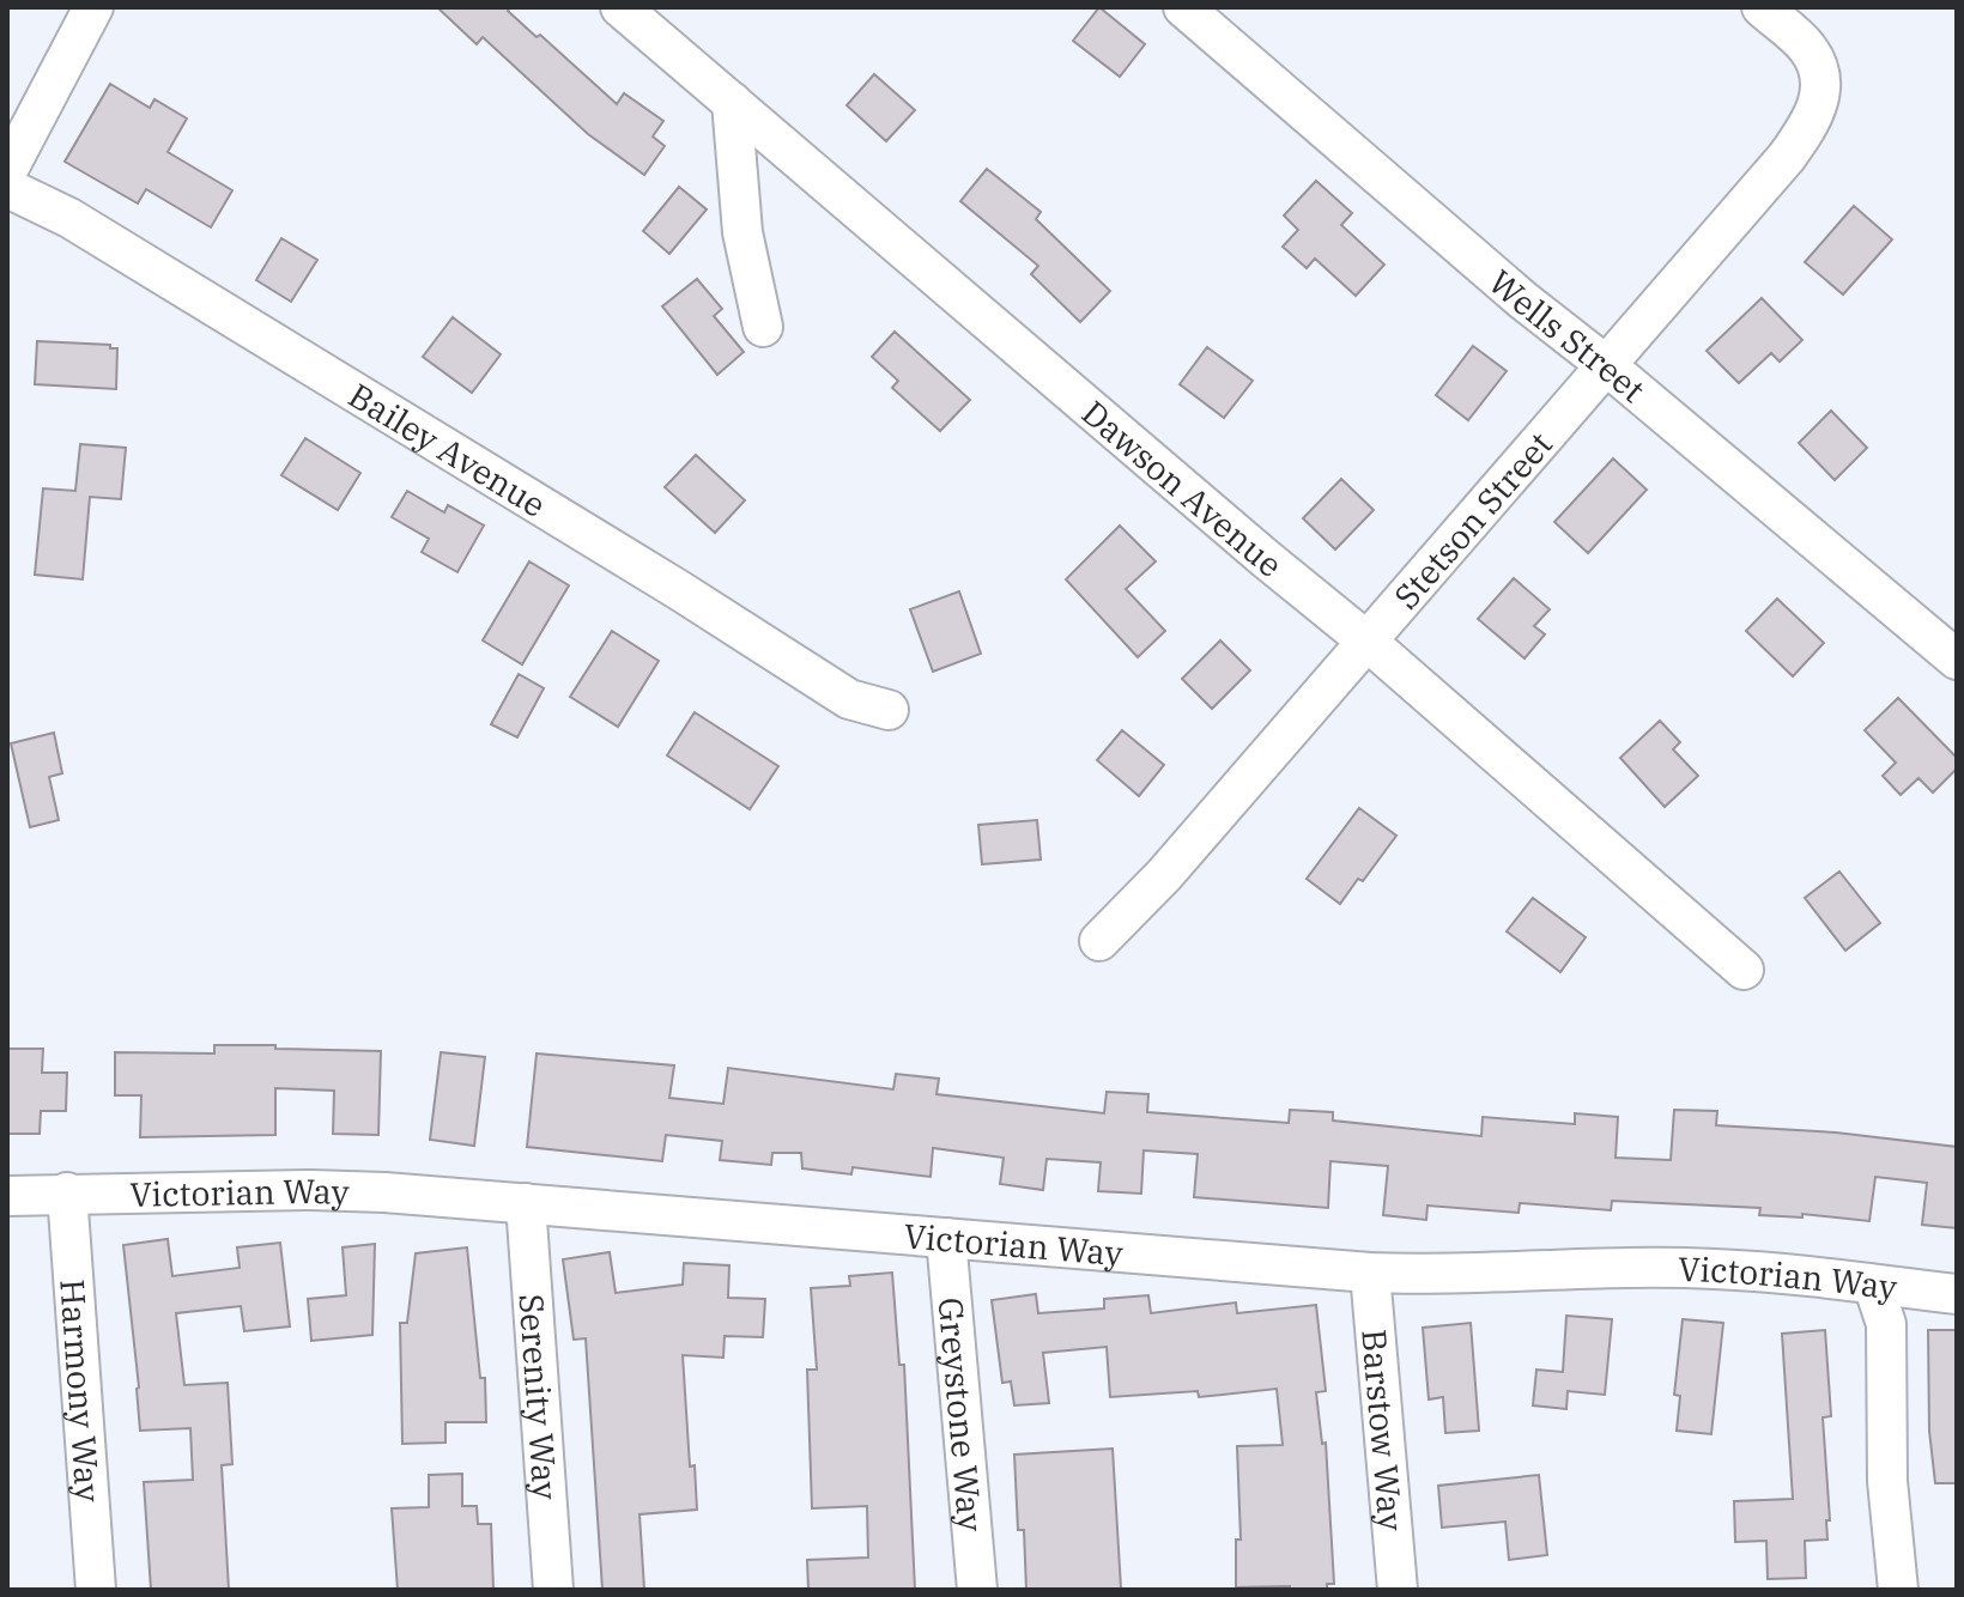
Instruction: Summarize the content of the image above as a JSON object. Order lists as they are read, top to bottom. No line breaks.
{"streets":{"street":["Wells Street","Bailey Avenue","Dawson Avenue","Stetson Street","Victorian Way","Harmony Way","Serenity Way","Greystone Way","Barstow Way"]},"crossings":[["Wells Street","Stetson Street"],["Dawson Avenue","Stetson Street"],["Victorian Way","Harmony Way"],["Victorian Way","Serenity Way"],["Victorian Way","Greystone Way"],["Victorian Way","Barstow Way"]]}
